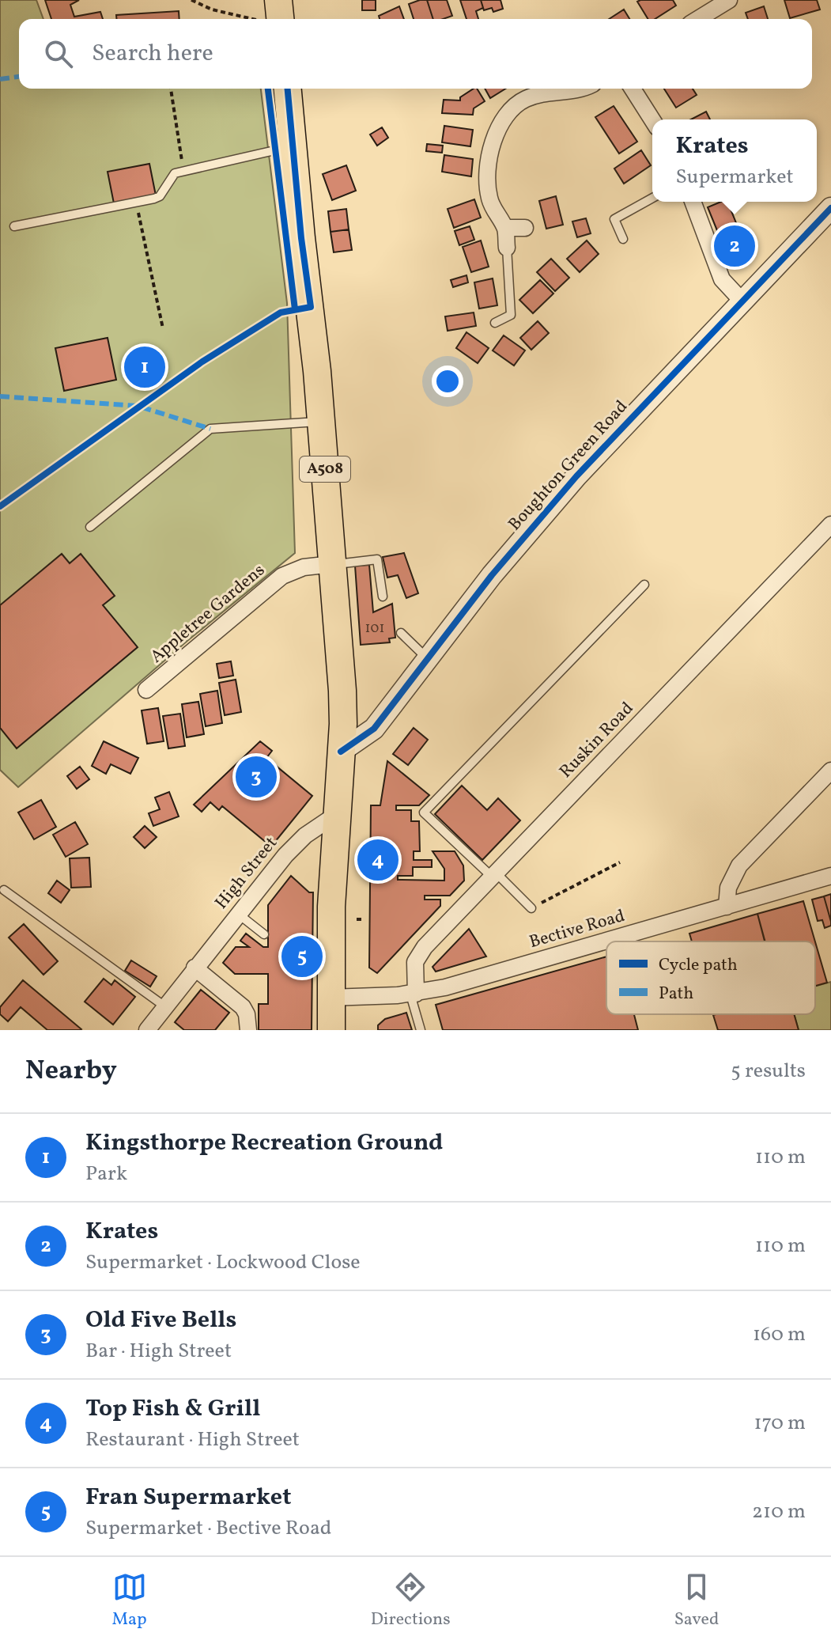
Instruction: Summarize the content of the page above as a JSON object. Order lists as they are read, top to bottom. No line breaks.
{"streets":{"highway":["A508"],"street":["Boughton Green Road","Appletree Gardens","Ruskin Road","High Street","Bective Road"]},"crossings":[["Boughton Green Road","A508"],["A508","Appletree Gardens"],["A508","High Street"],["A508","Bective Road"],["Ruskin Road","Bective Road"]],"house_numbers":["101"],"legend":["Cycle path","Path"],"page":{"search":"Search here","popup":["Krates","Supermarket"],"pins":["2","1","3","4","5"],"heading":["Nearby","5 results"],"list":[{"mark":"1","name":"Kingsthorpe Recreation Ground","note":"Park","value":"110 m"},{"mark":"2","name":"Krates","note":"Supermarket · Lockwood Close","value":"110 m"},{"mark":"3","name":"Old Five Bells","note":"Bar · High Street","value":"160 m"},{"mark":"4","name":"Top Fish & Grill","note":"Restaurant · High Street","value":"170 m"},{"mark":"5","name":"Fran Supermarket","note":"Supermarket · Bective Road","value":"210 m"}],"nav":["Map","Directions","Saved"]}}
